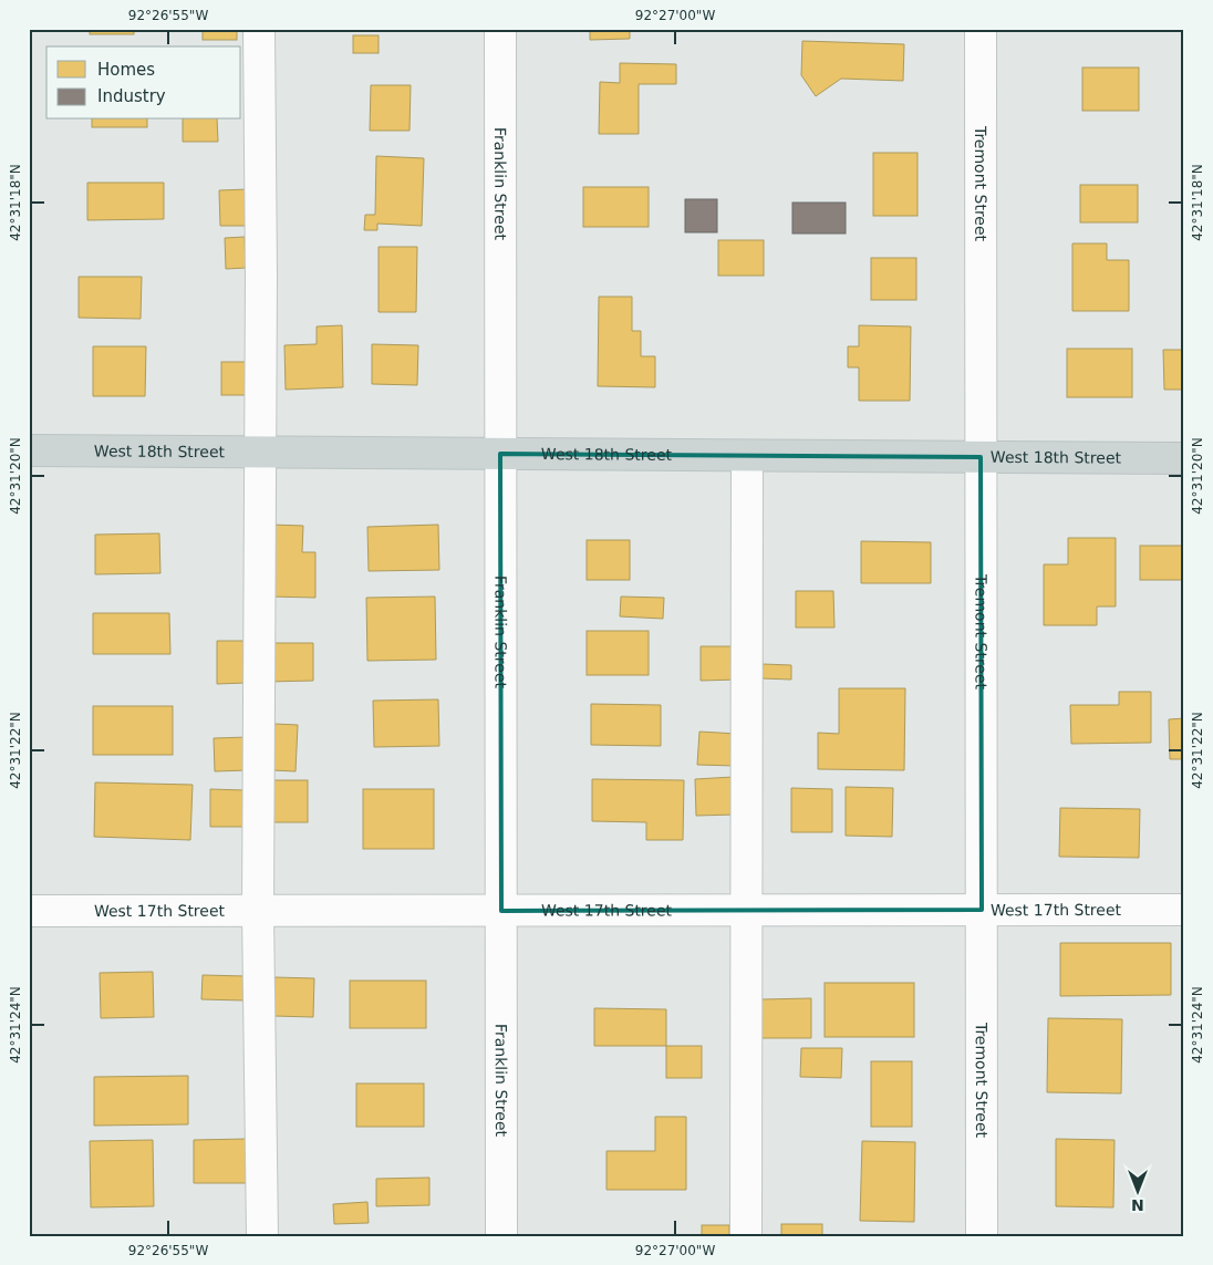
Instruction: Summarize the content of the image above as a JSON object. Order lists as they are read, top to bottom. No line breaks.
{"streets":{"main road":["West 18th Street"],"street":["Franklin Street","Tremont Street","West 17th Street"]},"crossings":[["Franklin Street","West 18th Street"],["Franklin Street","West 17th Street"],["Tremont Street","West 18th Street"],["Tremont Street","West 17th Street"]],"legend":["Homes","Industry"],"north":"bottom","coordinates":["92°26'55\"W","92°27'00\"W","42°31'18\"N","42°31'20\"N","42°31'22\"N","42°31'24\"N"]}
